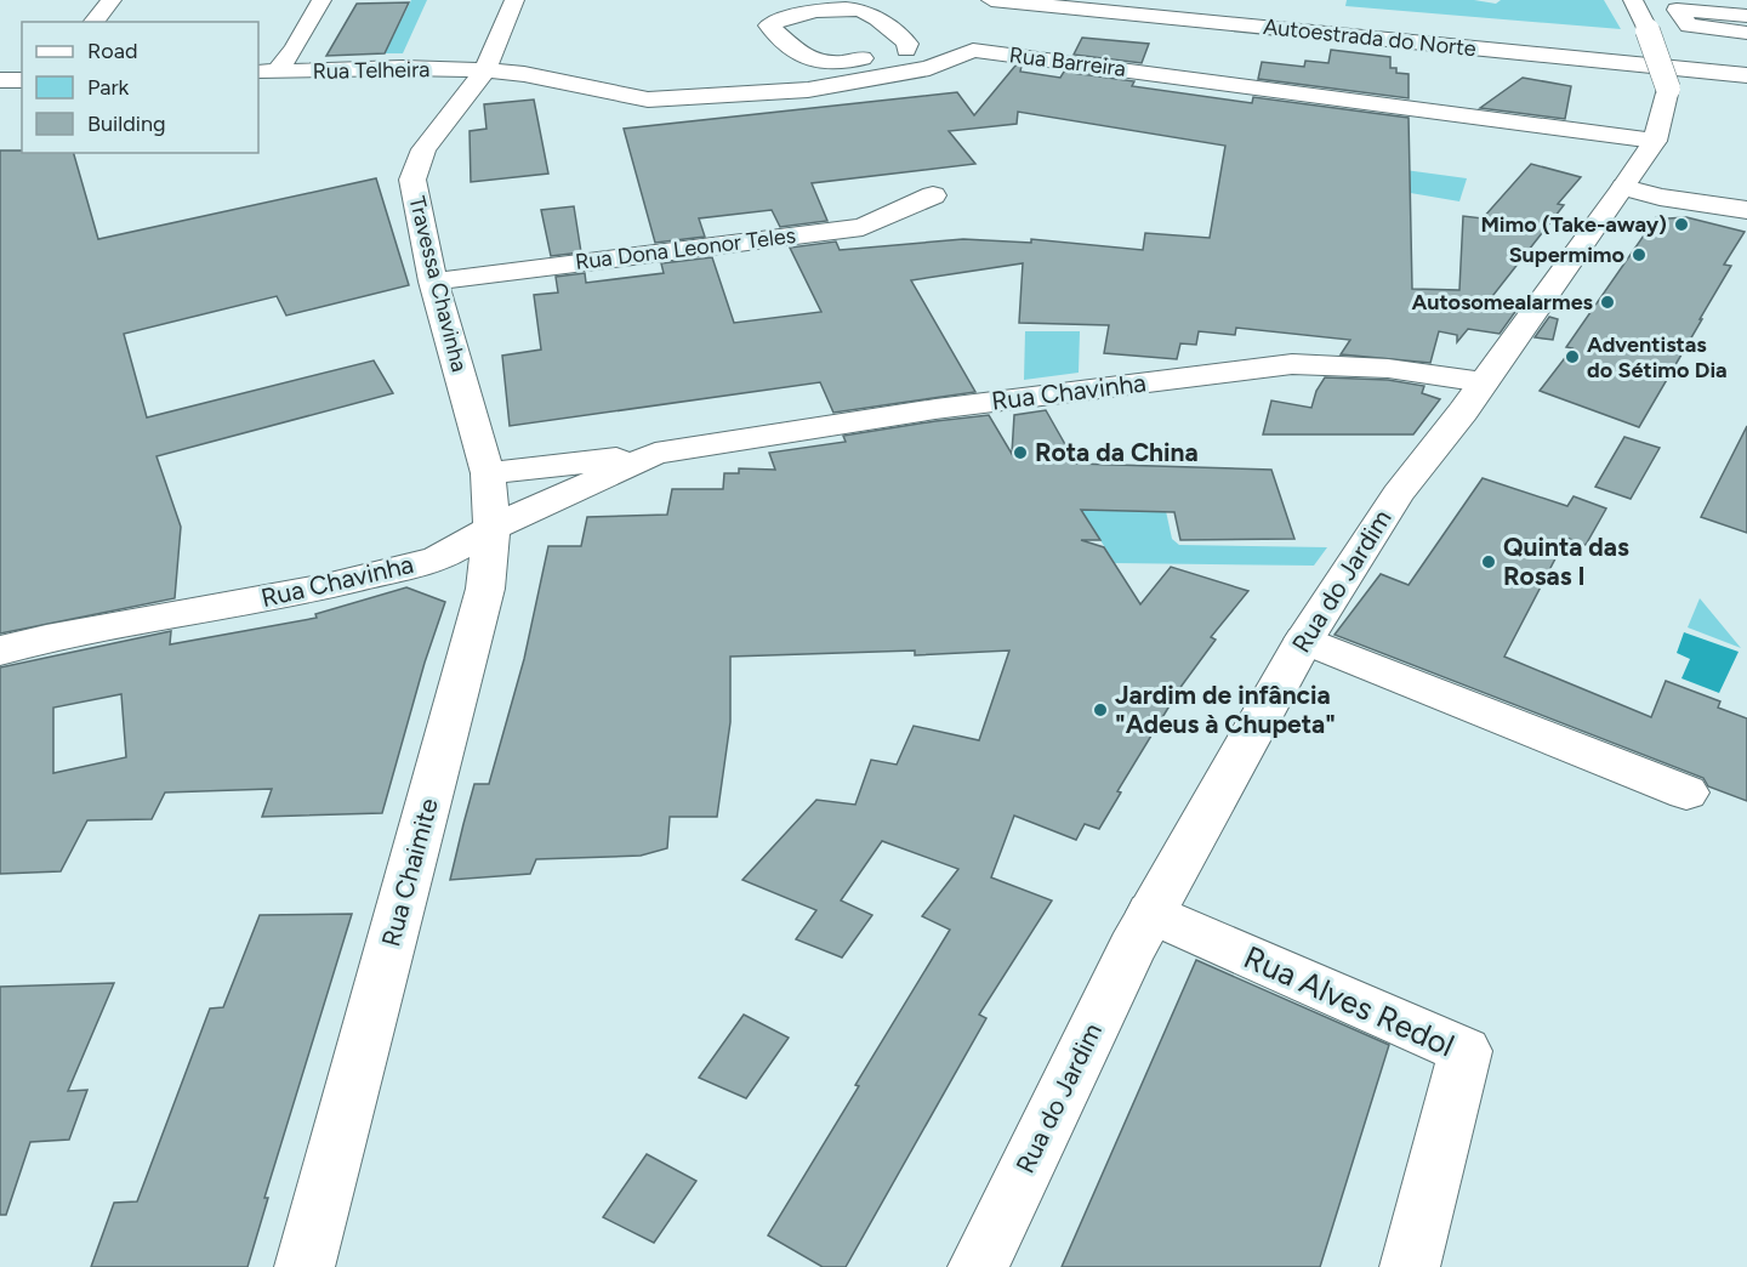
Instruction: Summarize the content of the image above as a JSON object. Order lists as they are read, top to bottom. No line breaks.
{"streets":{"main road":["Autoestrada do Norte","Rua Barreira","Rua Telheira","Rua Dona Leonor Teles","Travessa Chavinha","Rua Chavinha","Rua do Jardim","Rua Chaimite","Rua Alves Redol"]},"crossings":[["Rua Barreira","Rua Telheira"],["Rua Barreira","Travessa Chavinha"],["Rua Barreira","Rua do Jardim"],["Rua Telheira","Travessa Chavinha"],["Rua Dona Leonor Teles","Travessa Chavinha"],["Travessa Chavinha","Rua Chavinha"],["Travessa Chavinha","Rua Chaimite"],["Rua Chavinha","Rua do Jardim"],["Rua Chavinha","Rua Chaimite"],["Rua do Jardim","Rua Alves Redol"]],"places":["Mimo (Take-away)","Supermimo","Autosomealarmes","Adventistas do Sétimo Dia","Rota da China","Quinta das Rosas I","Jardim de infância \"Adeus à Chupeta\""],"legend":["Road","Park","Building"]}
